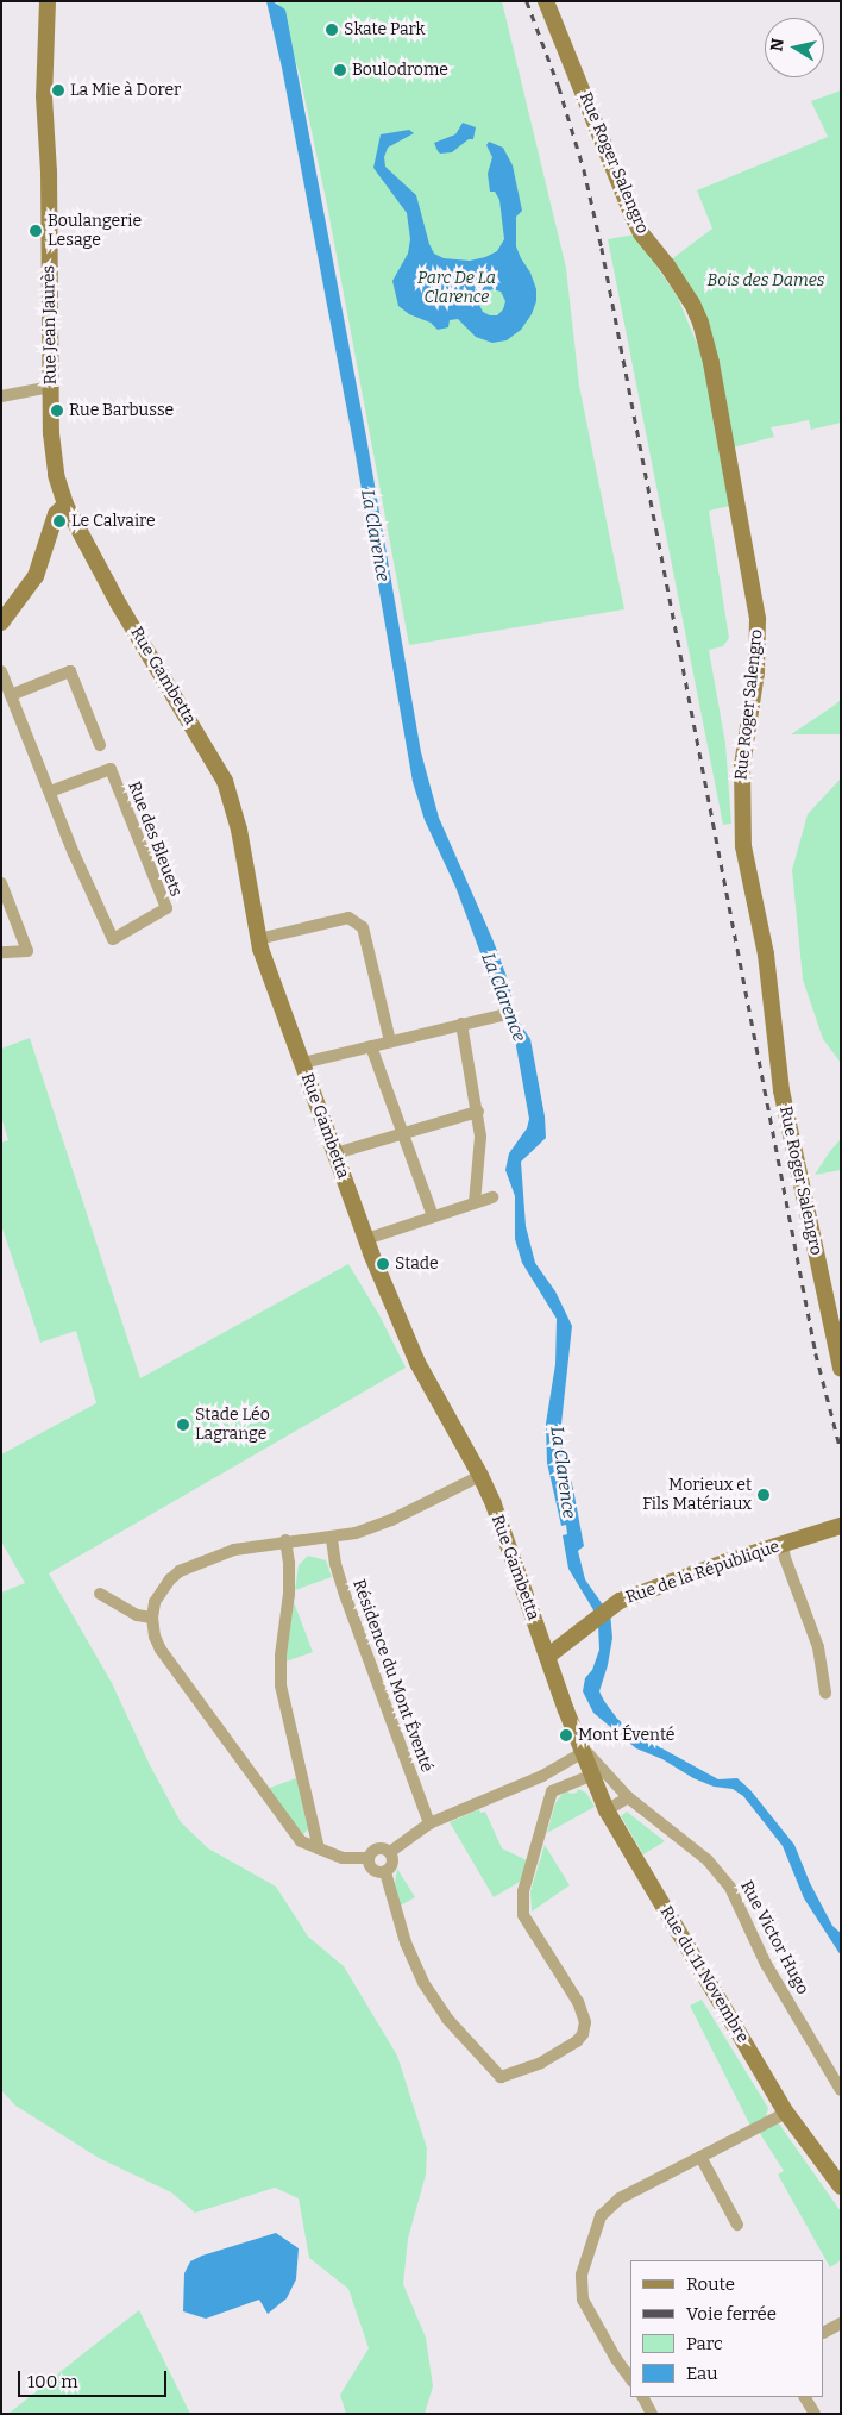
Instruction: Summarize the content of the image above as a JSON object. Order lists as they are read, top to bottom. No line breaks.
{"streets":{"main road":["Rue Roger Salengro","Rue Jean Jaurès","Rue Gambetta","Rue de la République","Rue du 11 Novembre"],"street":["Rue des Bleuets","Résidence du Mont Éventé","Rue Victor Hugo"]},"crossings":[["Rue Jean Jaurès","Rue Gambetta"],["Rue Gambetta","Rue de la République"],["Rue Gambetta","Rue Victor Hugo"],["Rue Gambetta","Rue du 11 Novembre"],["Rue Victor Hugo","Rue du 11 Novembre"]],"water":["La Clarence"],"parks":["Parc De La Clarence","Bois des Dames"],"places":["Skate Park","Boulodrome","La Mie à Dorer","Boulangerie Lesage","Rue Barbusse","Le Calvaire","Stade","Stade Léo Lagrange","Morieux et Fils Matériaux","Mont Éventé"],"legend":["Route","Voie ferrée","Parc","Eau"],"scale_bar":"100 m","north":"left"}
